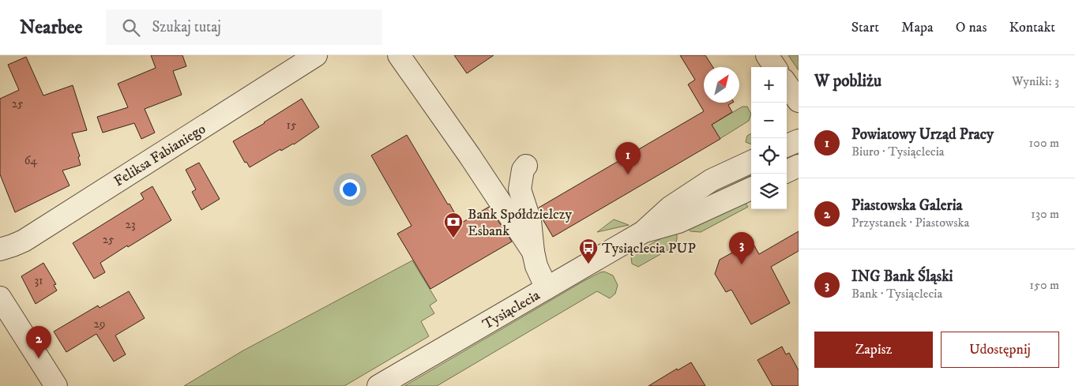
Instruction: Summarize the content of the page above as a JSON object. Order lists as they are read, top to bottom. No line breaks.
{"streets":{"street":["Feliksa Fabianiego","Tysiąclecia"]},"places":{"bank":["Bank Spółdzielczy Esbank"],"bus stop":["Tysiąclecia PUP"]},"house_numbers":["25","15","64","23","25","31","29"],"north":"top right","page":{"header":"Nearbee","search":"Szukaj tutaj","nav":["Start","Mapa","O nas","Kontakt"],"heading":["W pobliżu","Wyniki: 3"],"map_buttons":["+","−"],"list":[{"mark":"1","name":"Powiatowy Urząd Pracy","note":"Biuro · Tysiąclecia","value":"100 m"},{"mark":"2","name":"Piastowska Galeria","note":"Przystanek · Piastowska","value":"130 m"},{"mark":"3","name":"ING Bank Śląski","note":"Bank · Tysiąclecia","value":"150 m"}],"pins":["1","3","2"],"buttons":["Zapisz","Udostępnij"]}}
